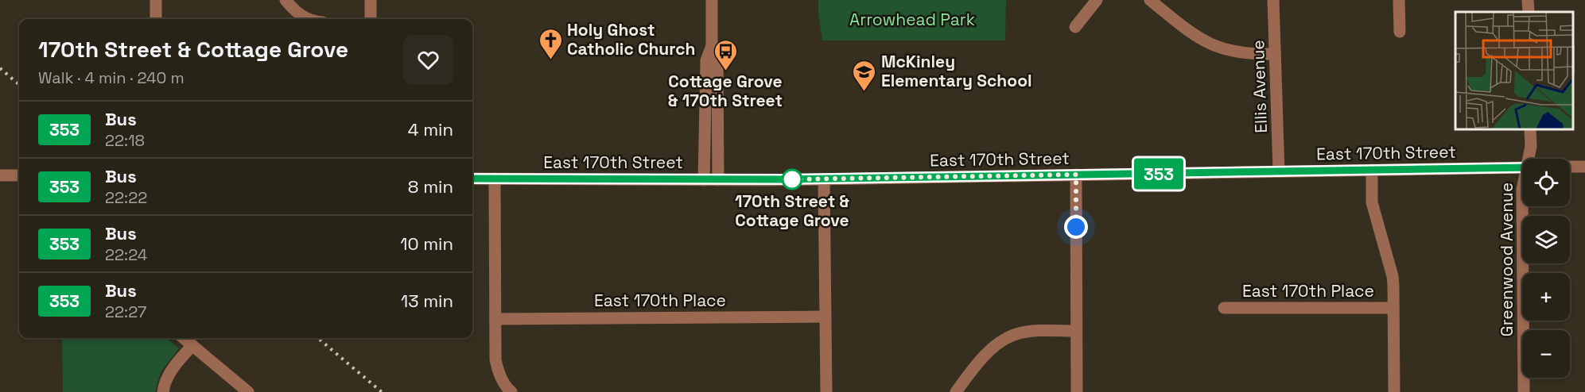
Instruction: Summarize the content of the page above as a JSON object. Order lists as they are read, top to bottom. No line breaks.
{"streets":{"street":["Ellis Avenue","East 170th Street","Greenwood Avenue","East 170th Place"]},"crossings":[["Ellis Avenue","East 170th Street"]],"parks":["Arrowhead Park"],"places":{"church":["Holy Ghost Catholic Church"],"bus stop":["Cottage Grove & 170th Street"],"school or university":["McKinley Elementary School"],"other":["170th Street & Cottage Grove"]},"lines":["bus line 353"],"page":{"on_map":"353","heading":["170th Street & Cottage Grove","Walk · 4 min · 240 m"],"list":[{"mark":"353","name":"Bus","note":"22:18","value":"4 min"},{"mark":"353","name":"Bus","note":"22:22","value":"8 min"},{"mark":"353","name":"Bus","note":"22:24","value":"10 min"},{"mark":"353","name":"Bus","note":"22:27","value":"13 min"}],"map_buttons":["+","−"]}}
